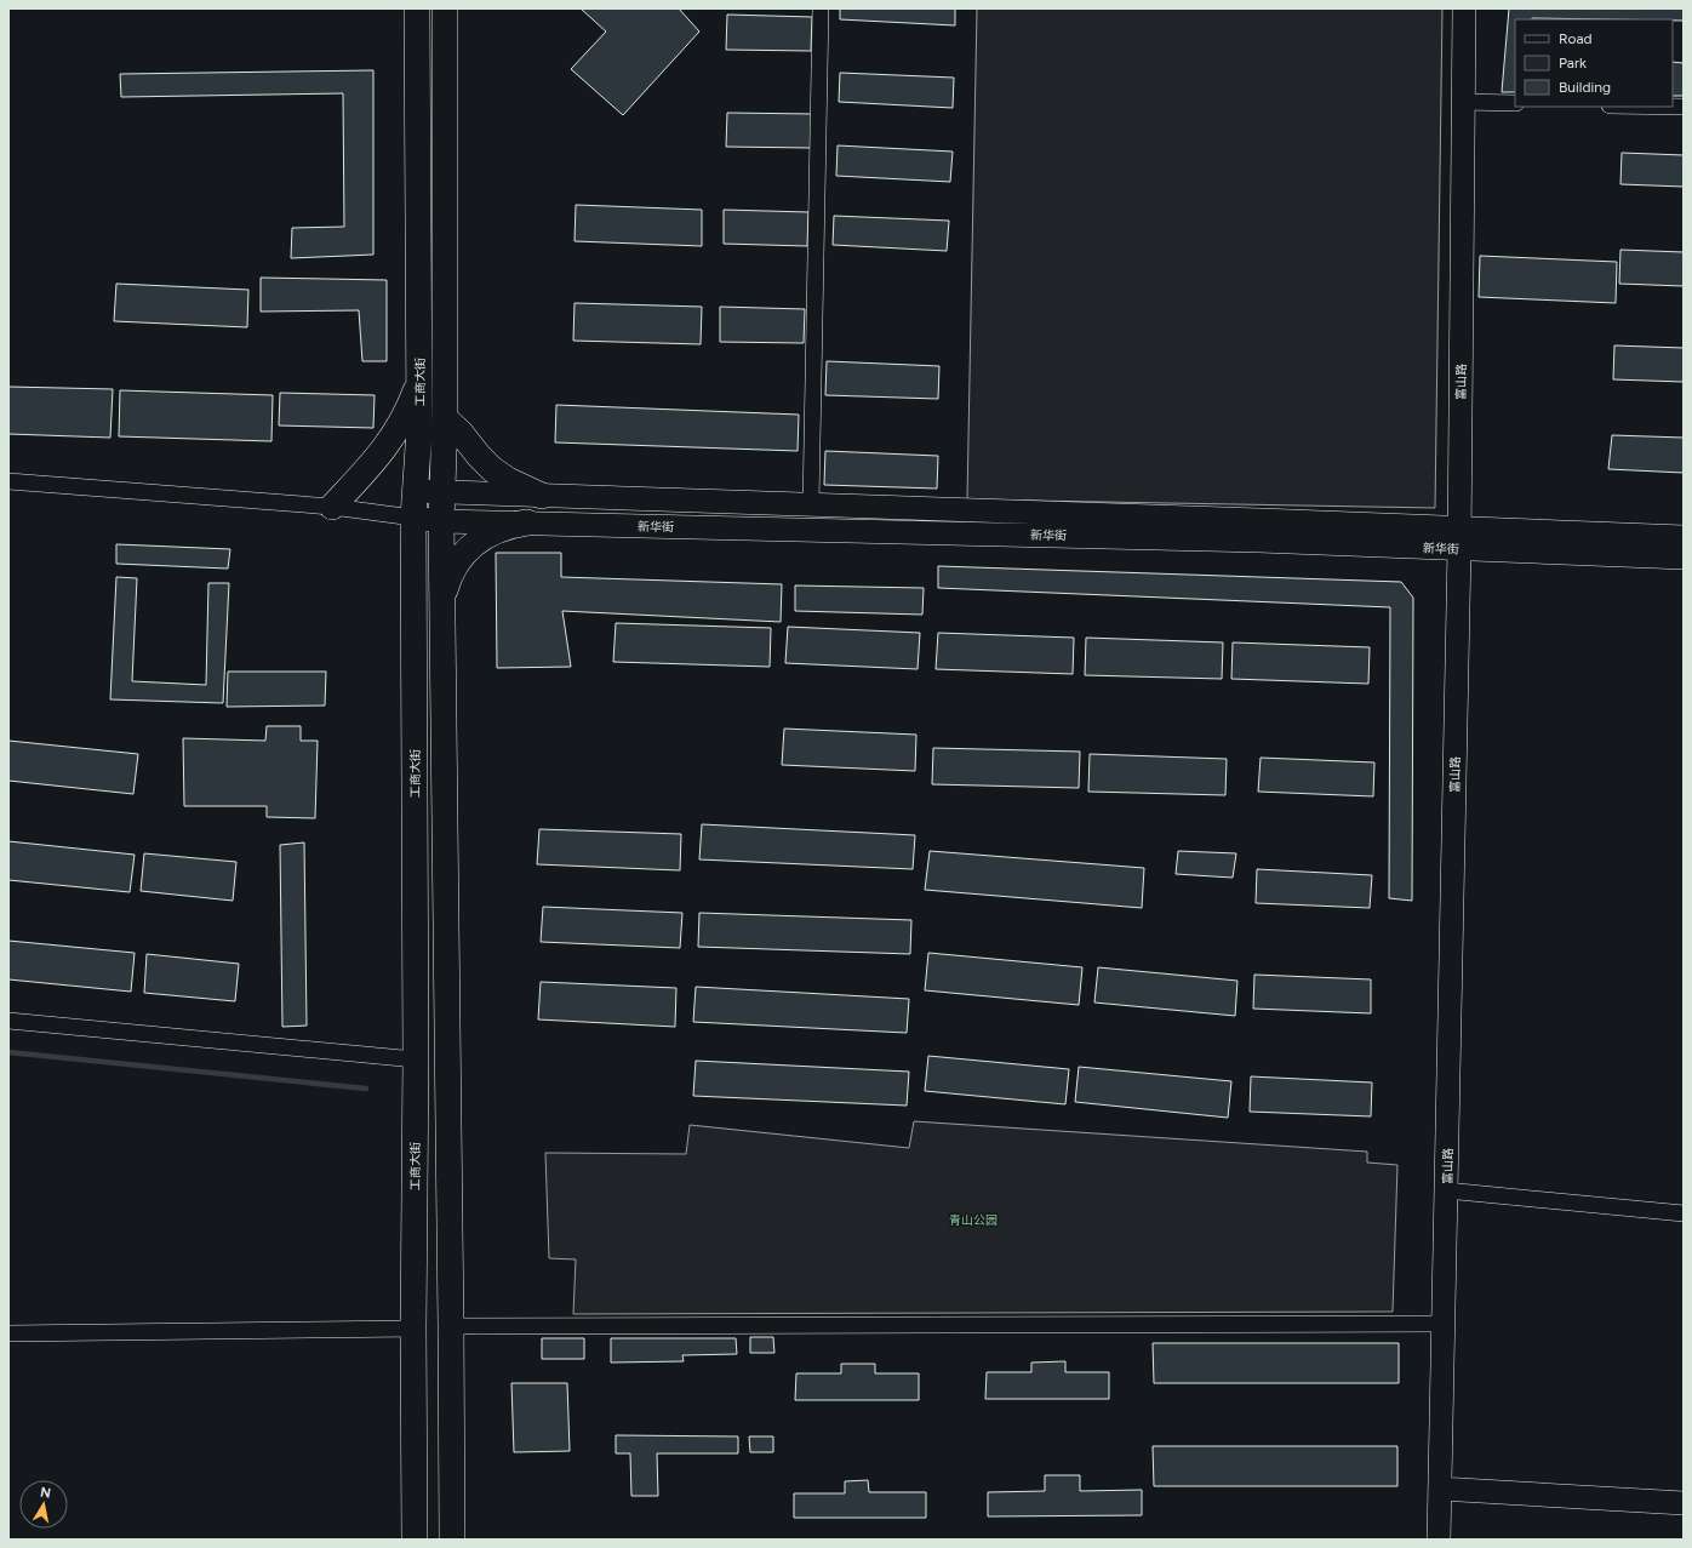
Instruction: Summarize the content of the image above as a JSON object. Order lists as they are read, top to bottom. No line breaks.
{"streets":{"main road":["工商大街"],"street":["富山路","新华街"]},"crossings":[["工商大街","新华街"],["富山路","新华街"]],"parks":["青山公园"],"legend":["Road","Park","Building"],"north":"top"}
